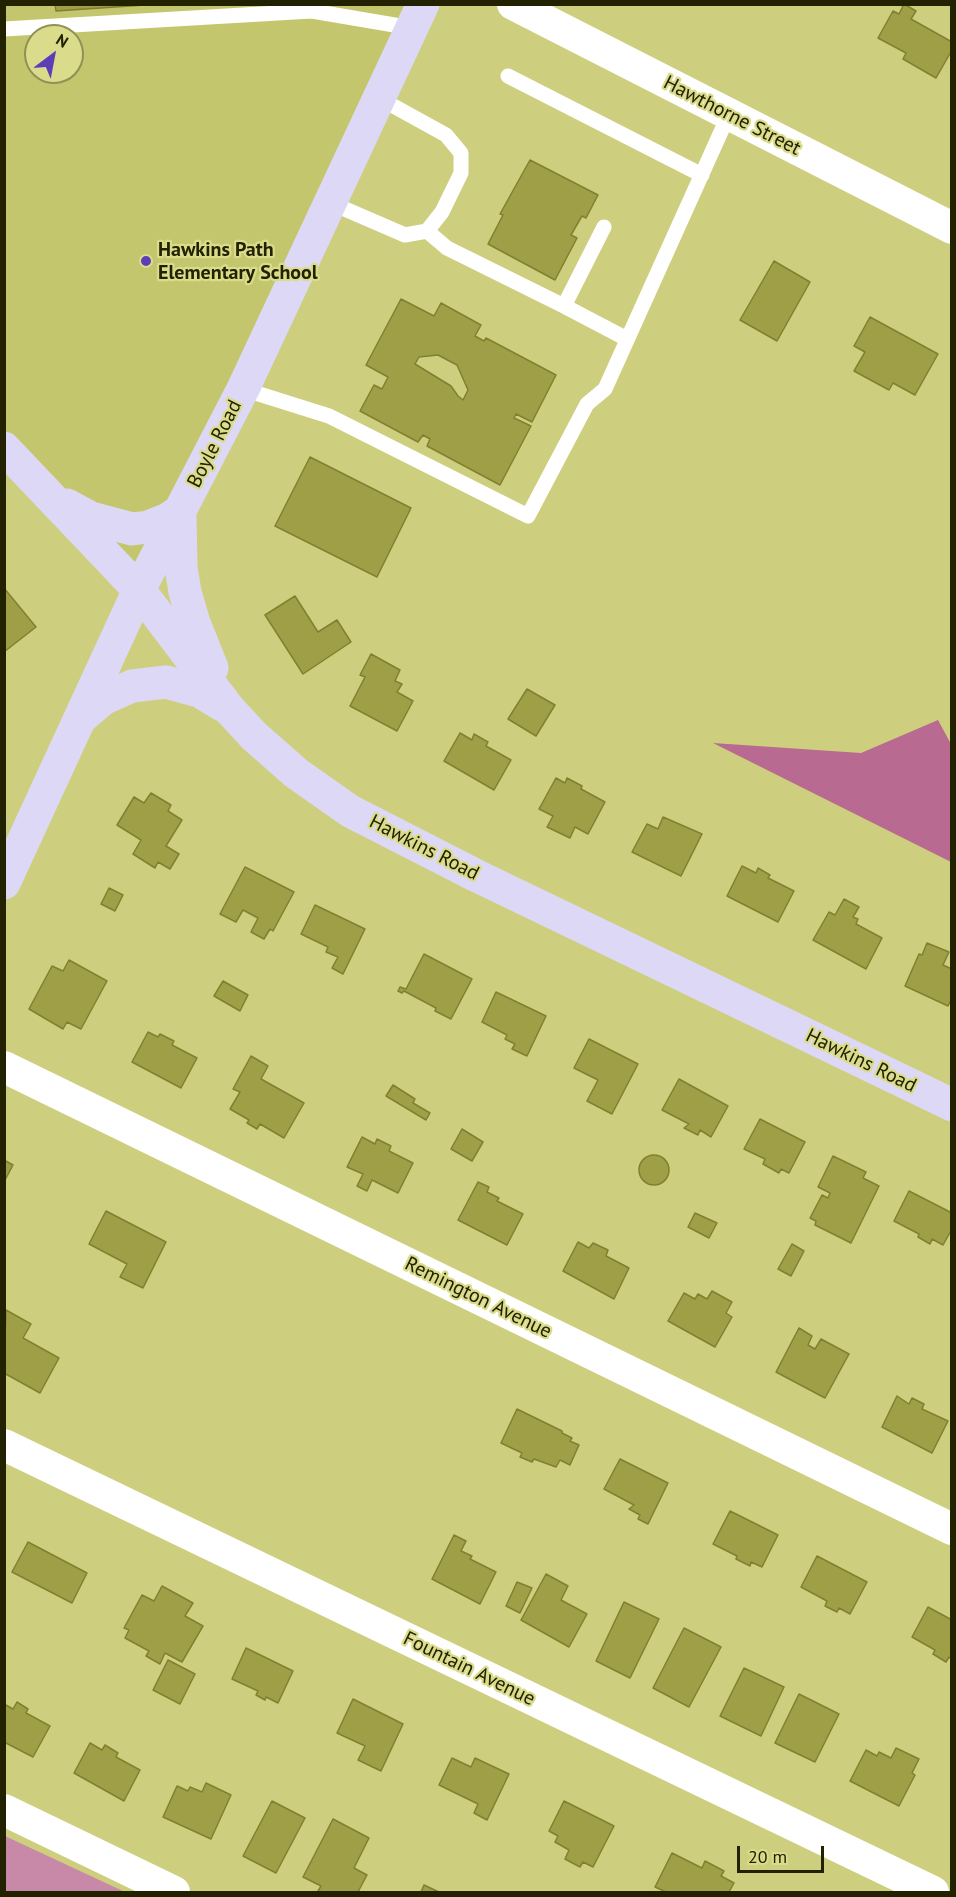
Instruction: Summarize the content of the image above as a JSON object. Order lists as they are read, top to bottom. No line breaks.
{"streets":{"street":["Hawthorne Street","Boyle Road","Hawkins Road","Remington Avenue","Fountain Avenue"]},"crossings":[["Boyle Road","Hawkins Road"]],"places":["Hawkins Path Elementary School"],"scale_bar":"20 m","north":"top right"}
